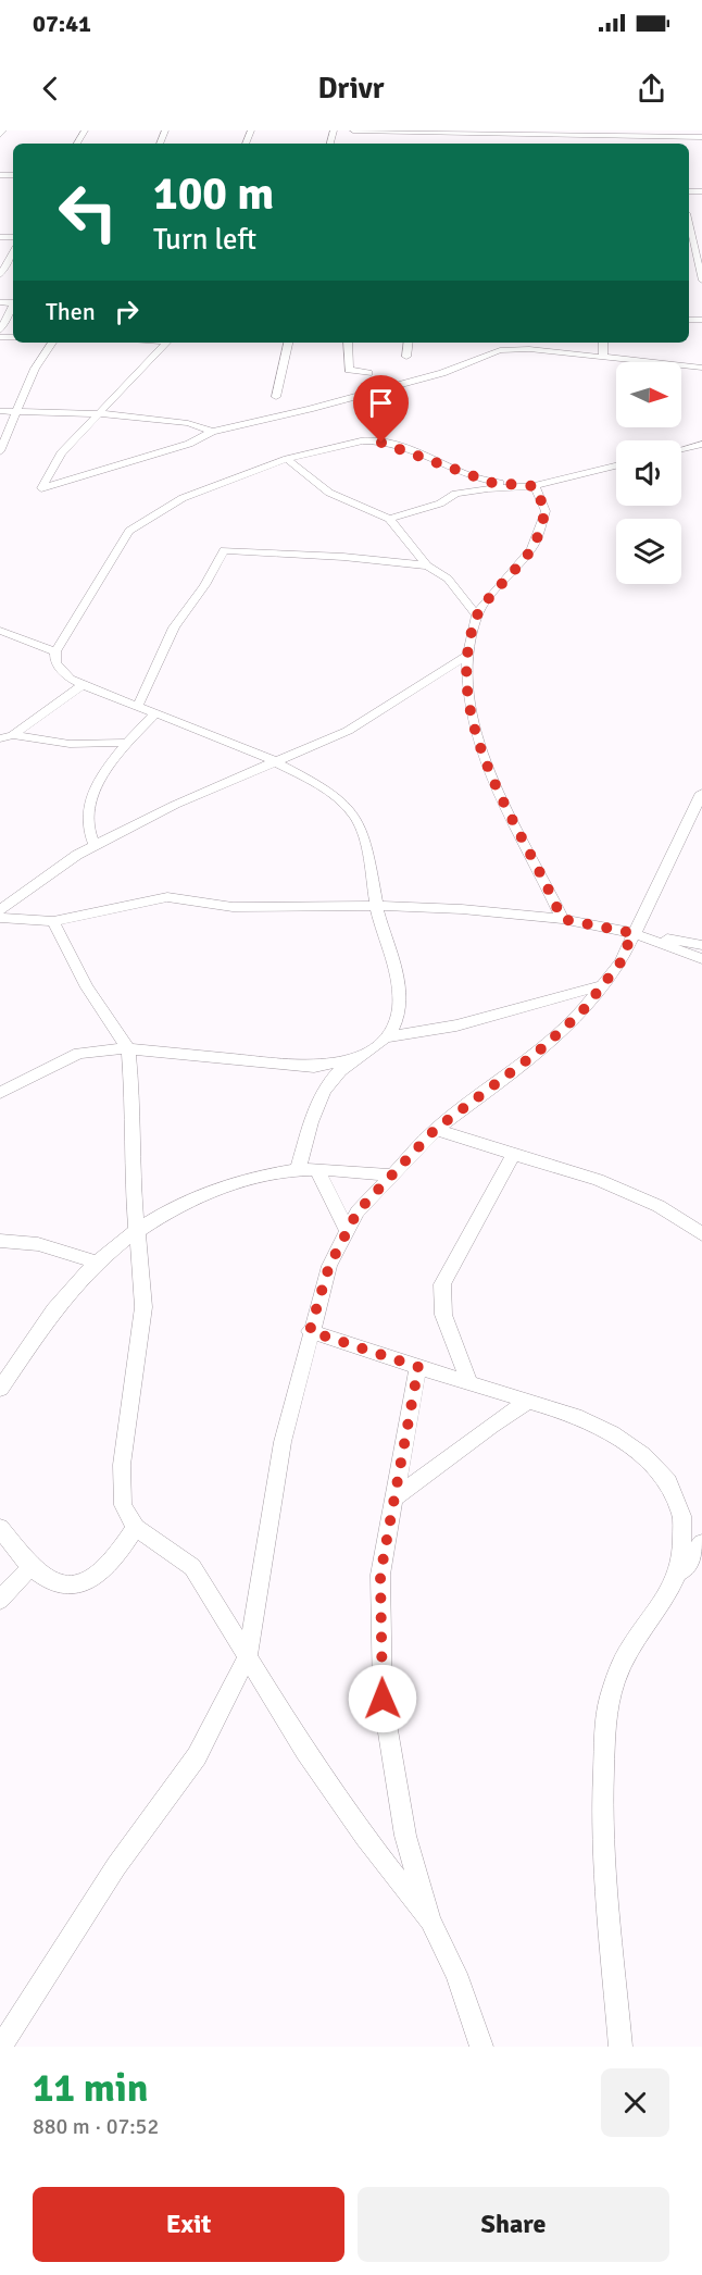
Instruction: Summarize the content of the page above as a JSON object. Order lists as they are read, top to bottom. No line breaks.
{"north":"right","page":{"status":"07:41","header":"Drivr","turn":["100 m","Turn left"],"then":"Then","heading":["11 min","880 m · 07:52"],"buttons":["Exit","Share"]}}
